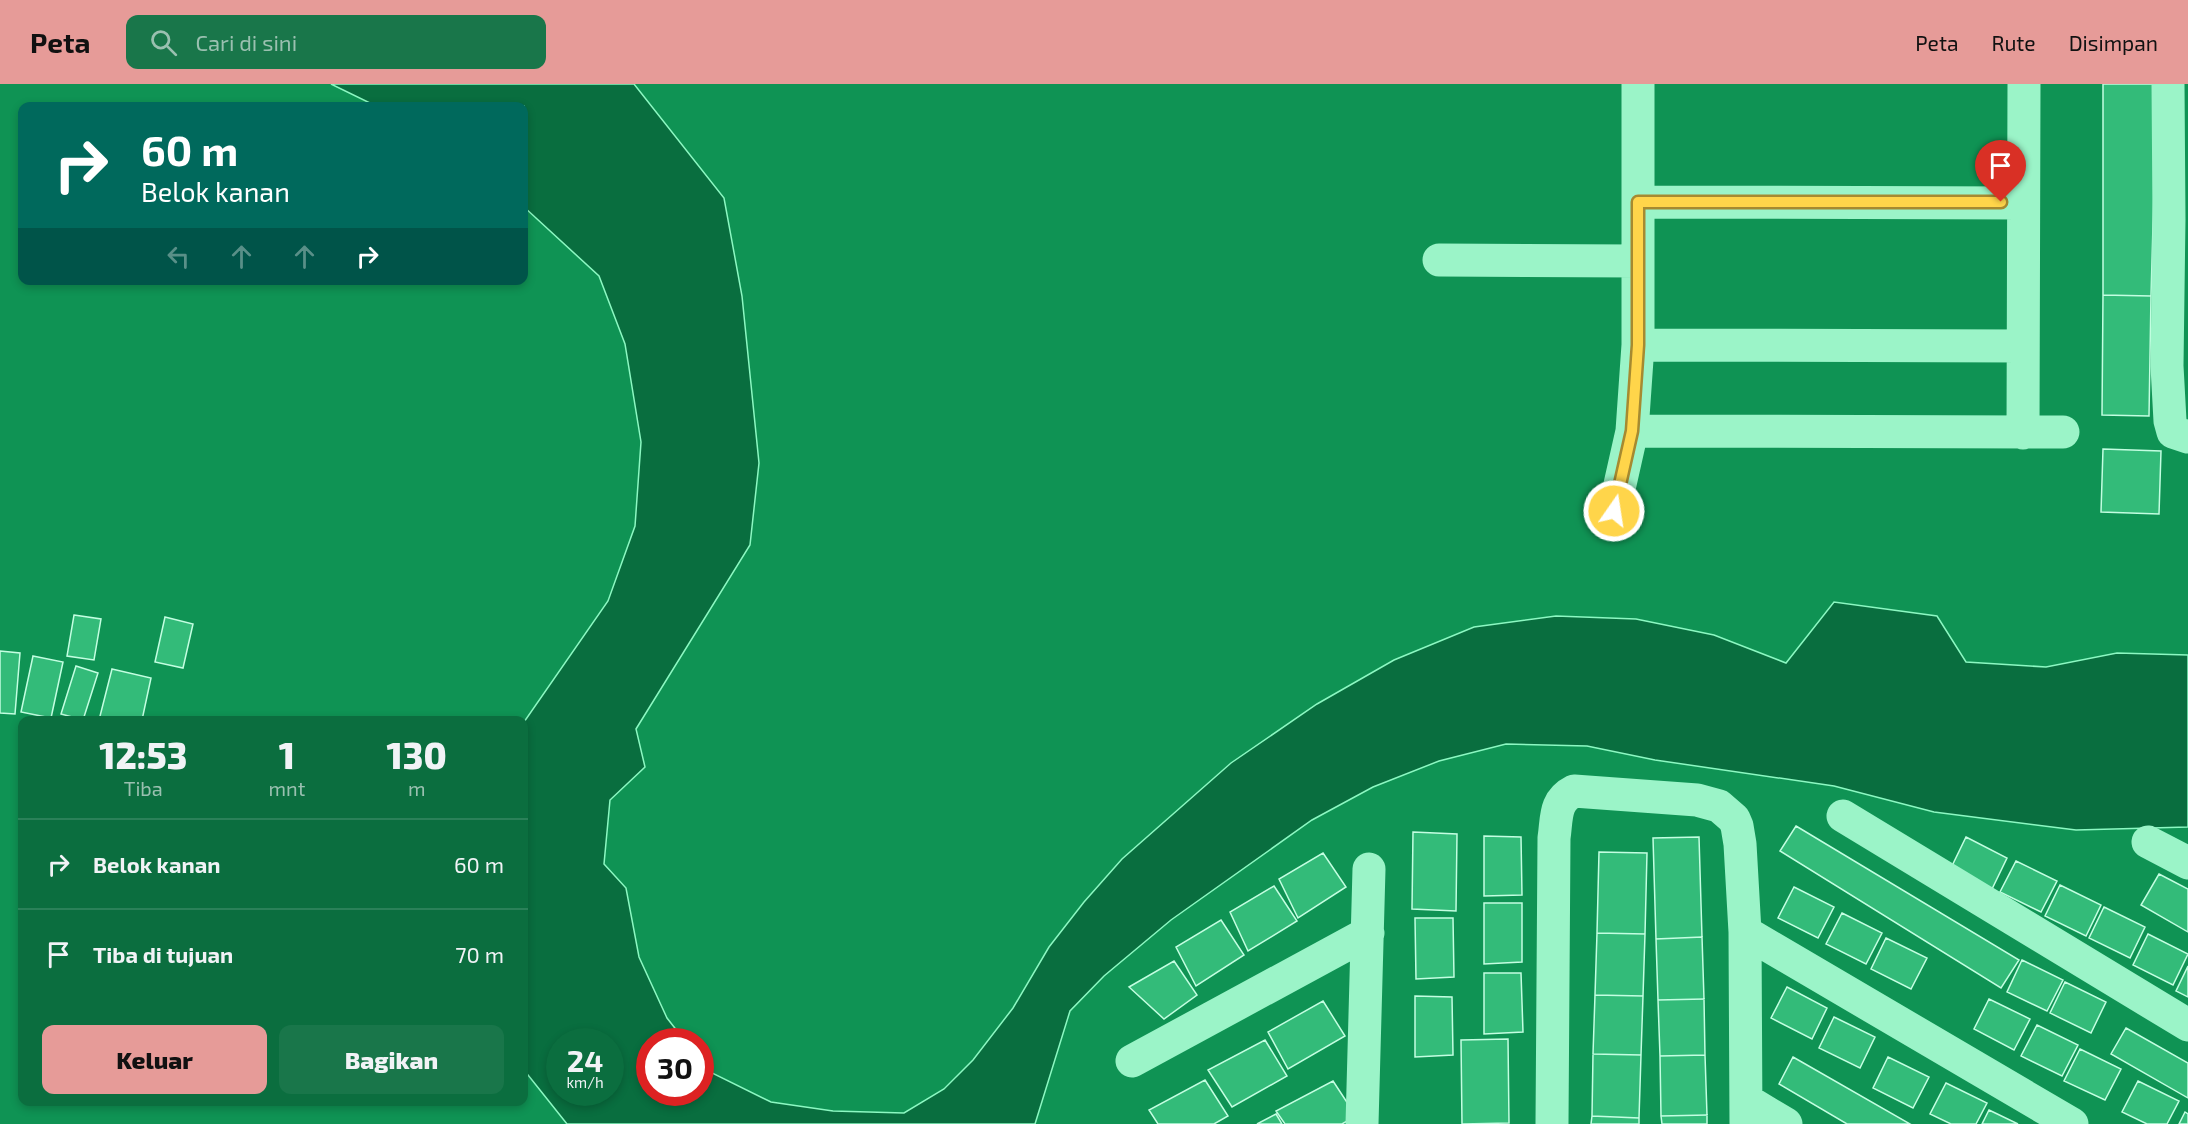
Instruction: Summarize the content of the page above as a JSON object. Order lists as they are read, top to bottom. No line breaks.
{"page":{"header":"Peta","search":"Cari di sini","nav":["Peta","Rute","Disimpan"],"turn":["60 m","Belok kanan"],"eta":["12:53","Tiba","1","mnt","130","m"],"list":[{"name":"Belok kanan","value":"60 m"},{"name":"Tiba di tujuan","value":"70 m"}],"buttons":["Keluar","Bagikan"],"speed":"24 km/h","limit":"30"}}
